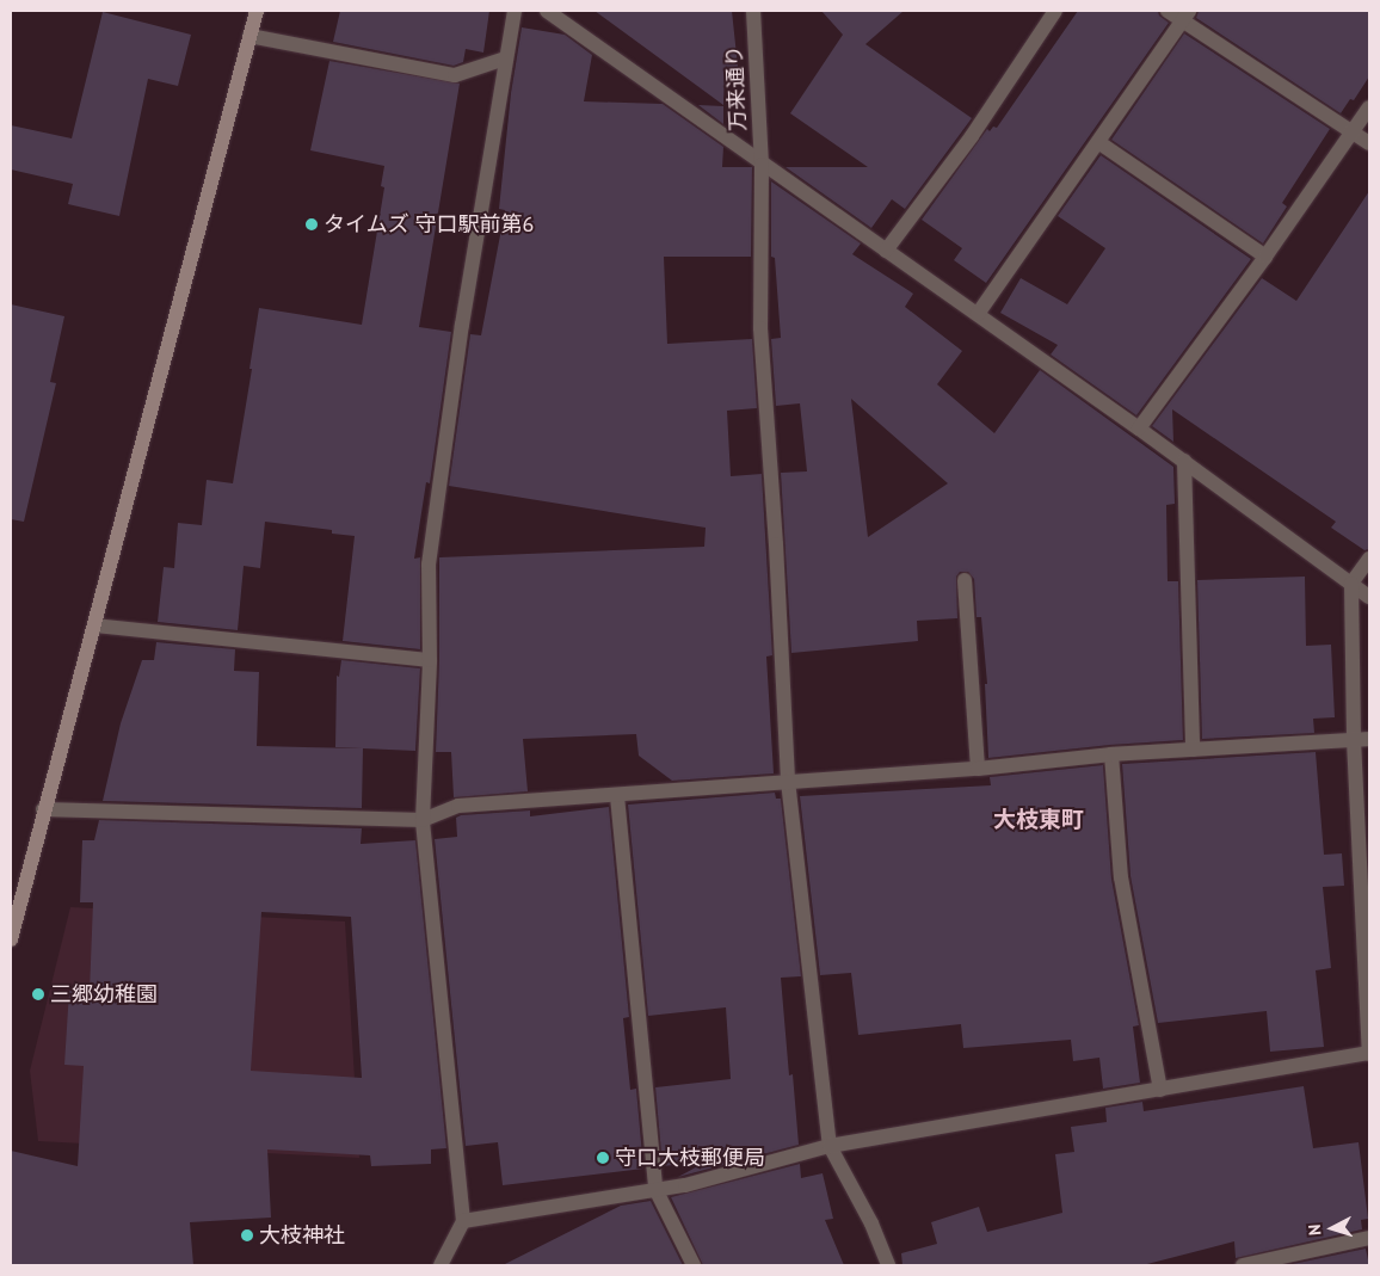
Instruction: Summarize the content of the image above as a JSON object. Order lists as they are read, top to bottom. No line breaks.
{"streets":{"street":["万来通り"]},"districts":["大枝東町"],"places":["タイムズ 守口駅前第6","三郷幼稚園","守口大枝郵便局","大枝神社"],"north":"left"}
